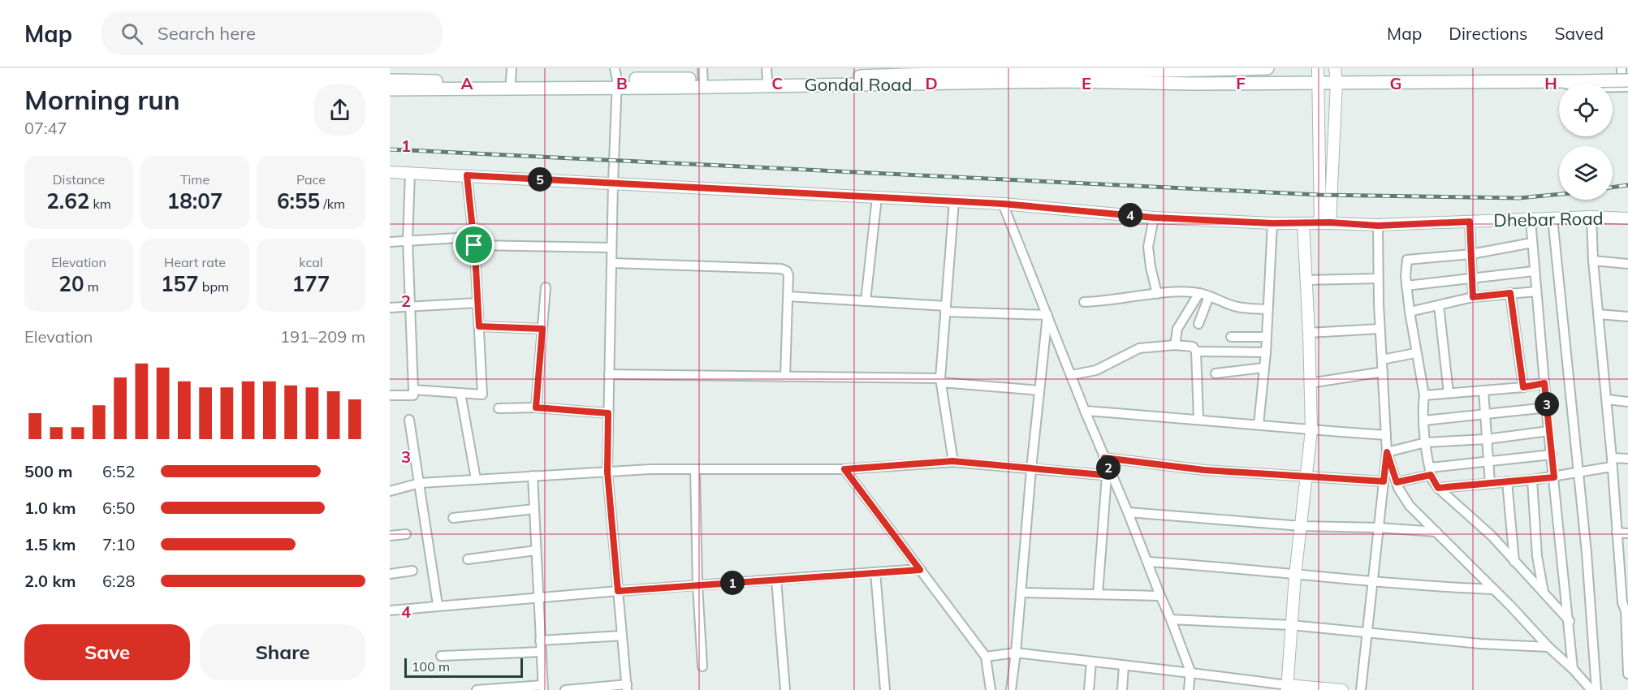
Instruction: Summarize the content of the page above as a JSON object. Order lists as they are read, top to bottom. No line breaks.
{"streets":{"main road":["Gondal Road"],"street":["Dhebar Road"]},"scale_bar":"100 m","page":{"header":"Map","search":"Search here","nav":["Map","Directions","Saved"],"heading":["Morning run","07:47"],"stats":[["Distance","2.62 km"],["Time","18:07"],["Pace","6:55 /km"],["Elevation","20 m"],["Heart rate","157 bpm"],["kcal","177"]],"pins":["5","4","3","2","1"],"chart":["Elevation","191–209 m"],"list":[{"name":"500 m","note":"6:52"},{"name":"1.0 km","note":"6:50"},{"name":"1.5 km","note":"7:10"},{"name":"2.0 km","note":"6:28"}],"buttons":["Save","Share"],"scale":"100 m"},"grid":{"columns":["A","B","C","D","E","F","G","H"],"rows":["1","2","3","4"]}}
